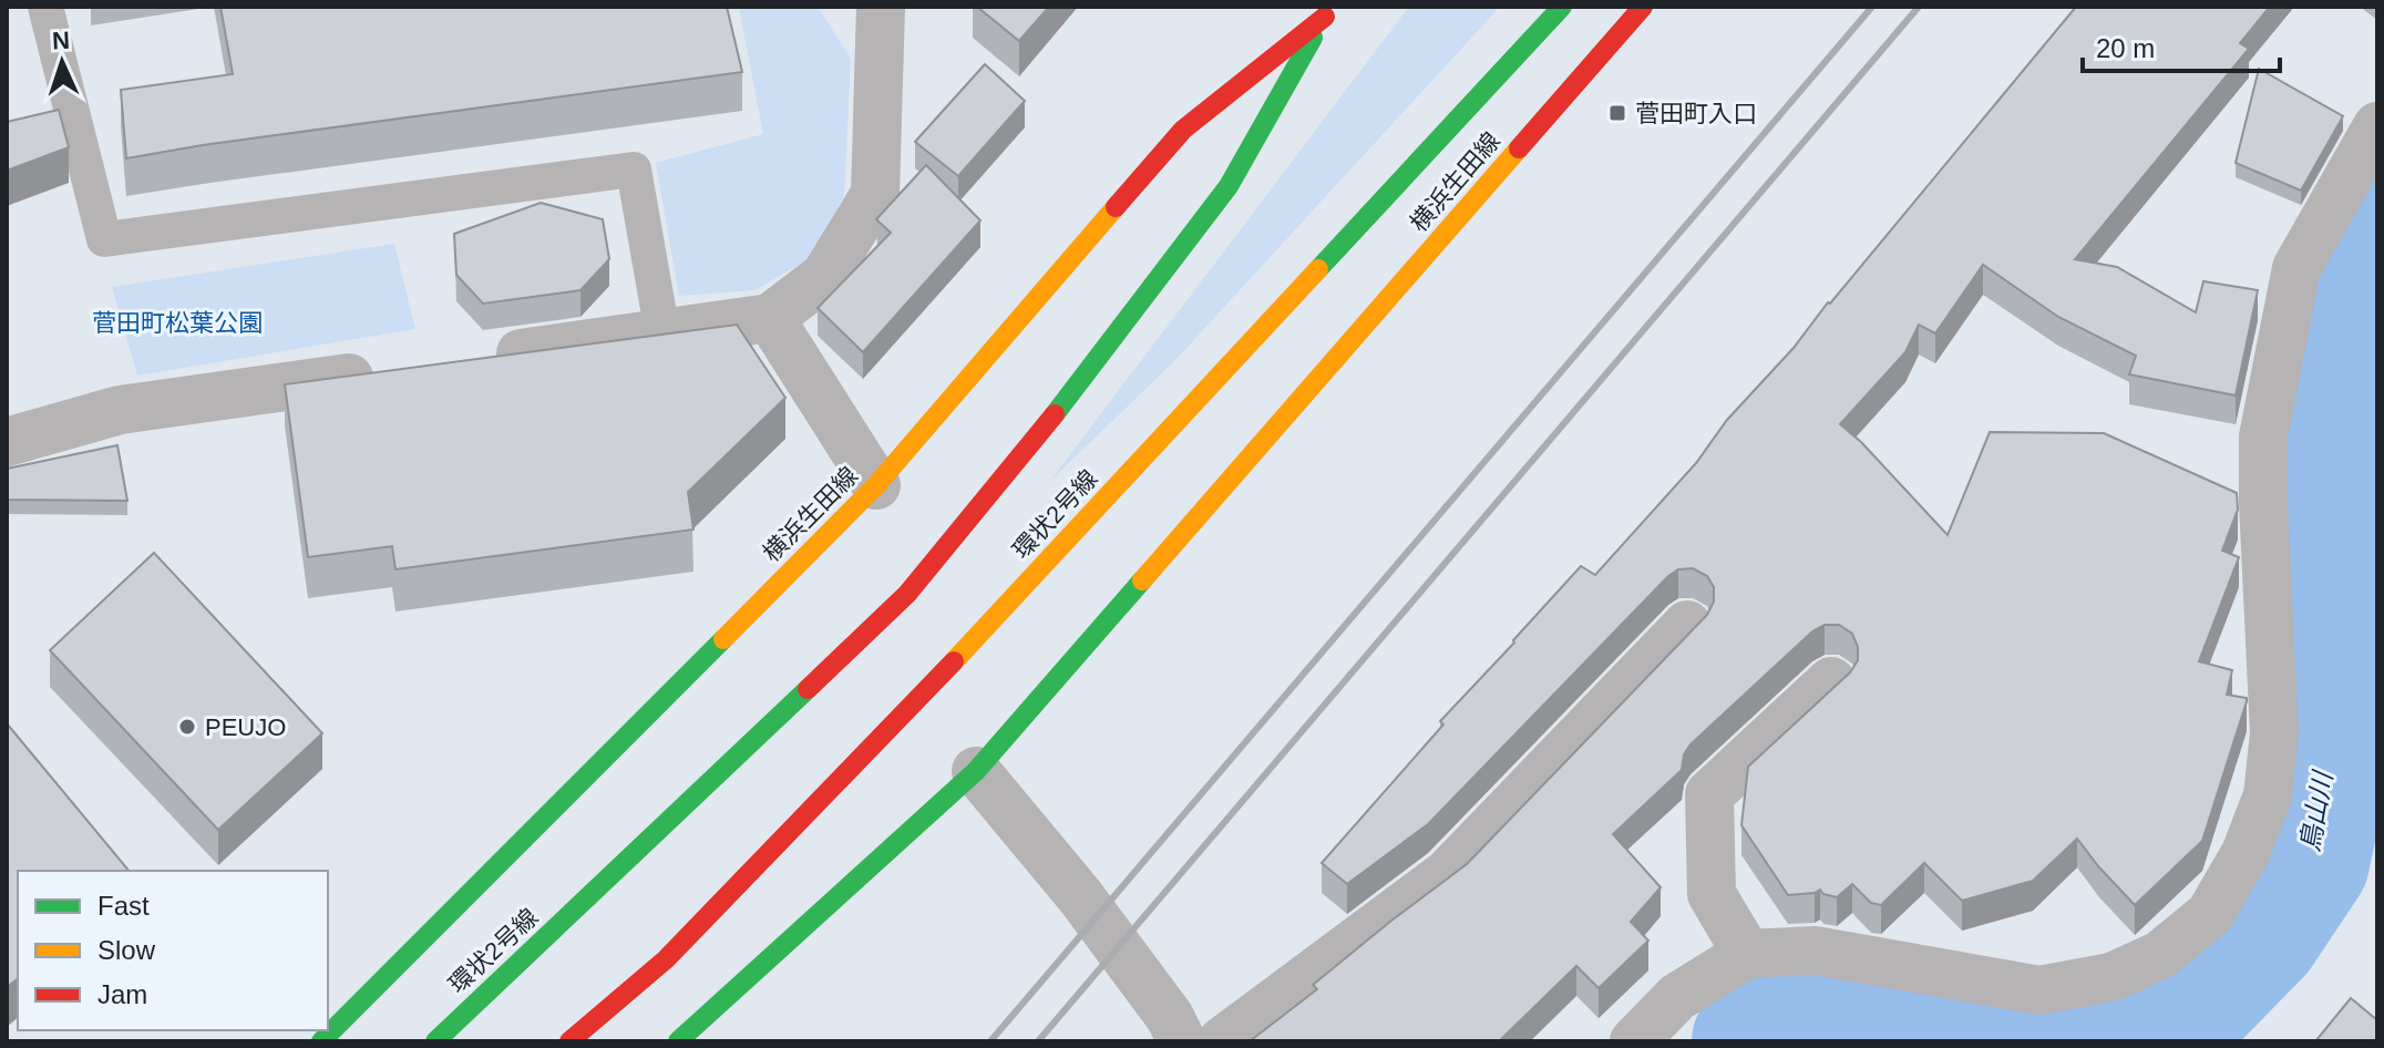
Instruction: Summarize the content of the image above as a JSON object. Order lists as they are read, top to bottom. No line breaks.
{"streets":{"main road":["横浜生田線","環状2号線"]},"crossings":[["横浜生田線","環状2号線"]],"water":["鳥山川"],"parks":["菅田町松葉公園"],"places":{"transit":["菅田町入口"],"other":["PEUJO"]},"legend":["Fast","Slow","Jam"],"scale_bar":"20 m","north":"top"}
